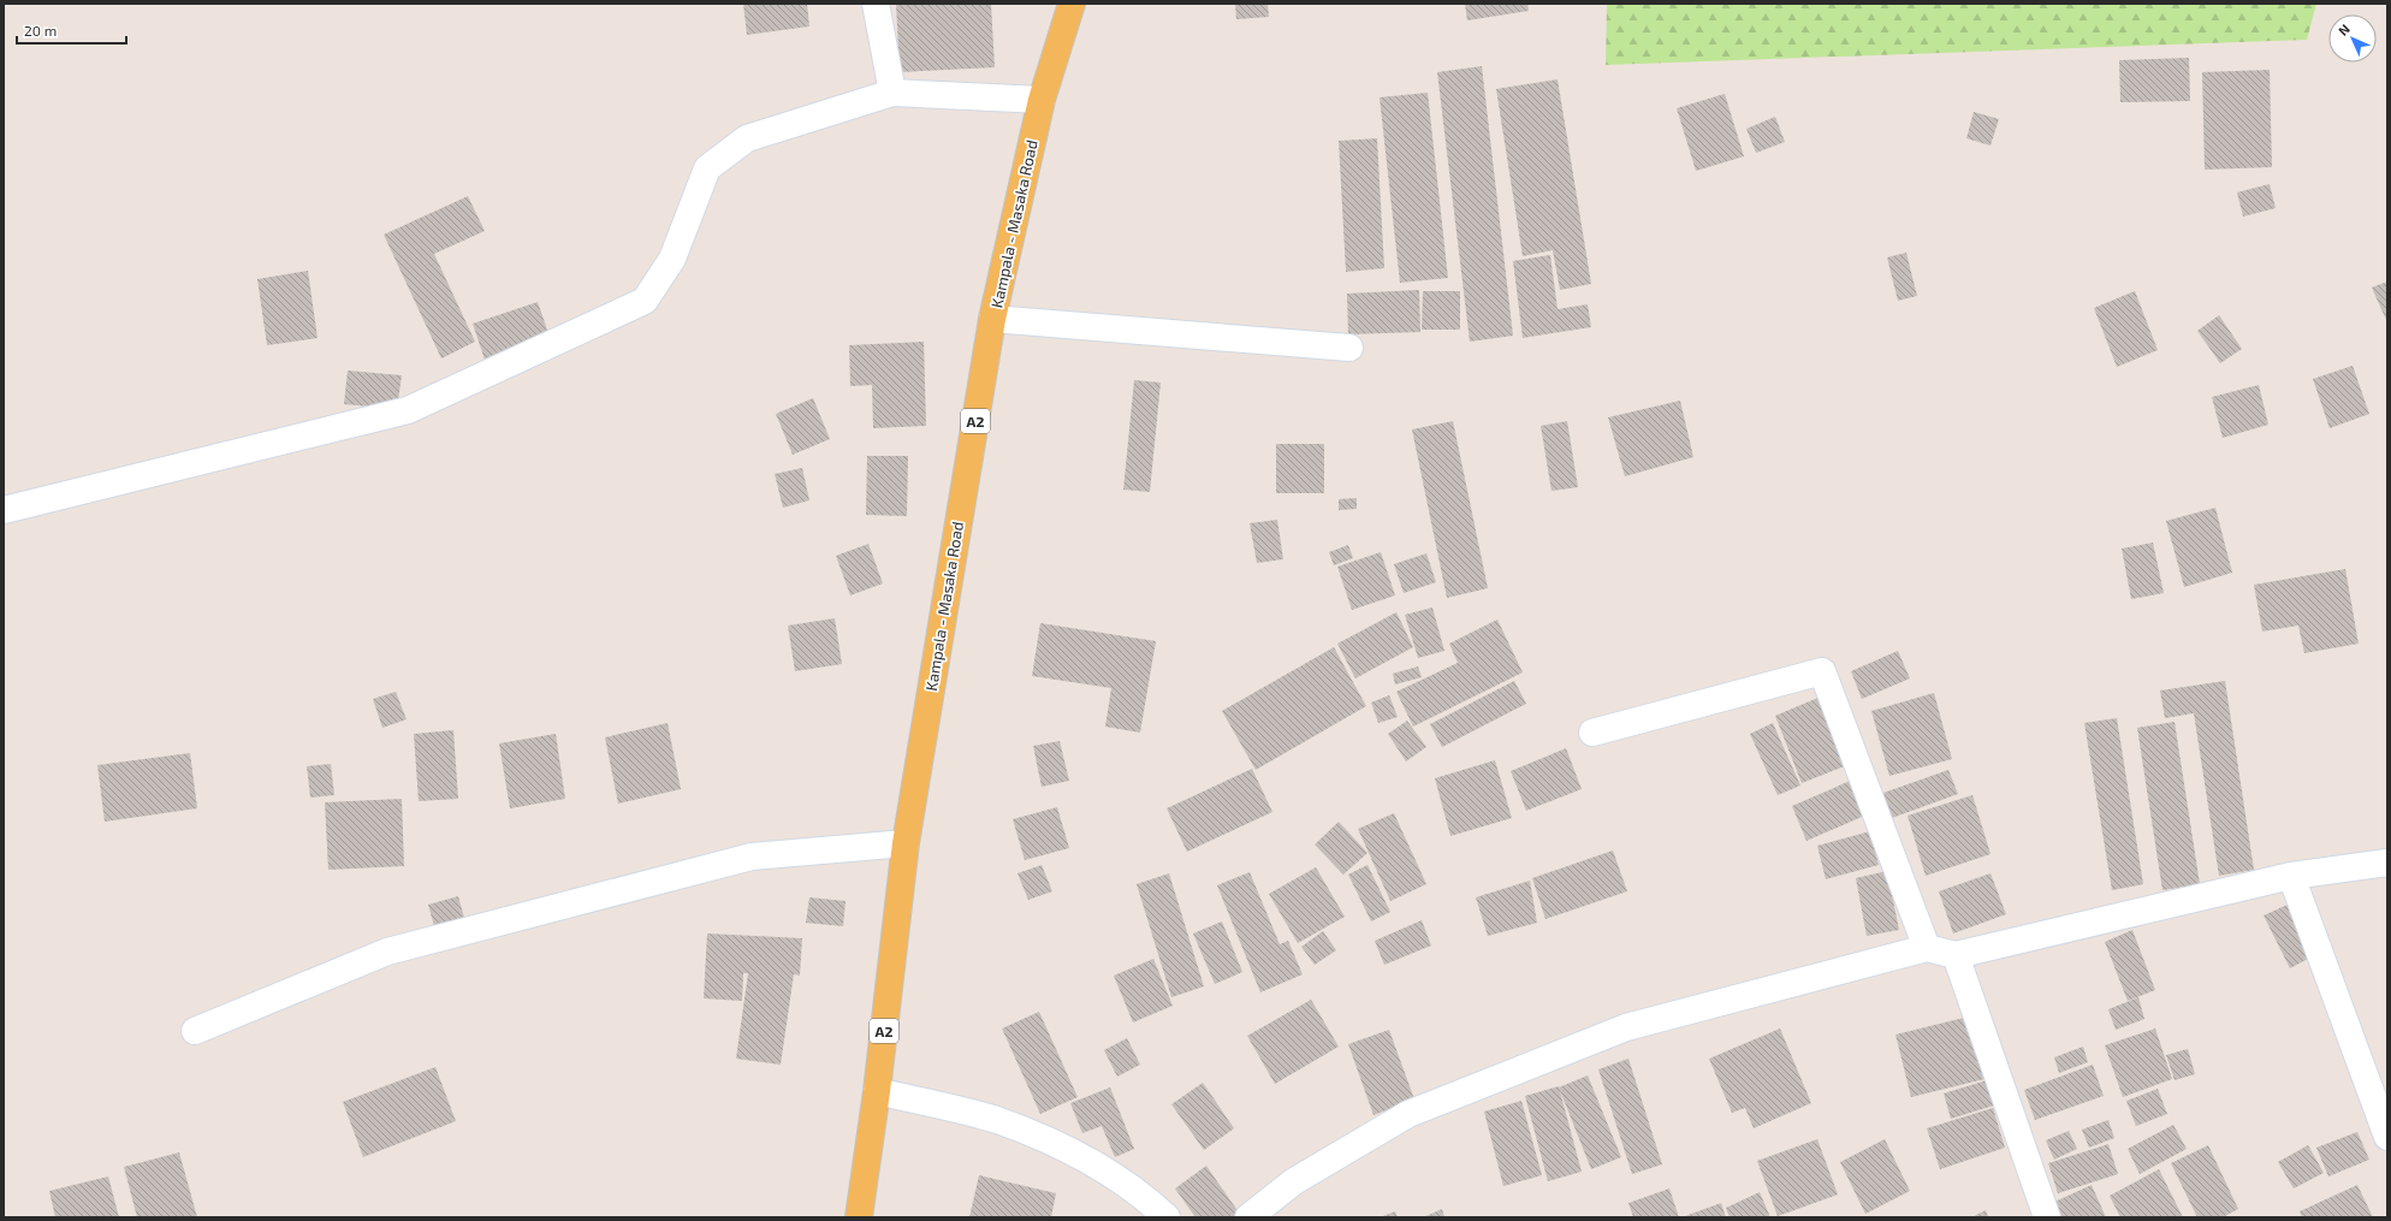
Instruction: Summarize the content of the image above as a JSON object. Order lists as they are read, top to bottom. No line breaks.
{"streets":{"main road":["Kampala - Masaka Road","A2"]},"scale_bar":"20 m","north":"top left"}
